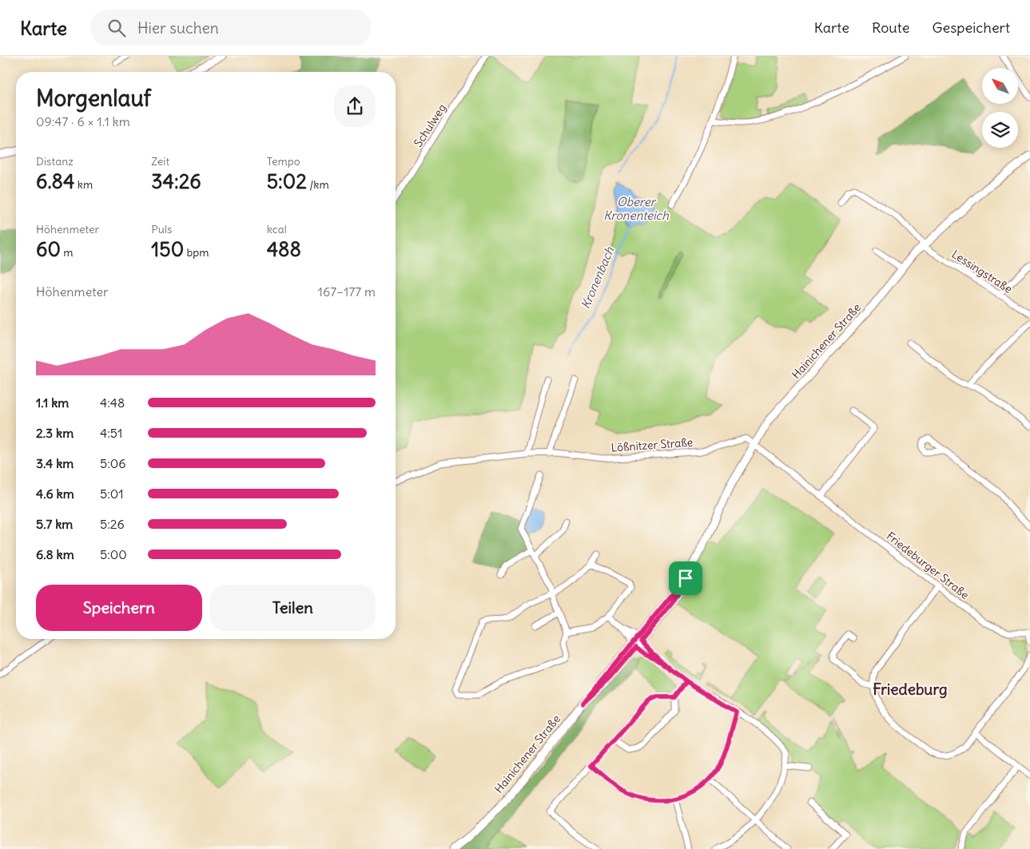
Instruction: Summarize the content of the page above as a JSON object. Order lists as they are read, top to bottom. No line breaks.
{"streets":{"main road":["Hainichener Straße"],"street":["Schulweg","Lessingstraße","Lößnitzer Straße","Friedeburger Straße"]},"crossings":[["Lessingstraße","Hainichener Straße"],["Hainichener Straße","Lößnitzer Straße"],["Hainichener Straße","Friedeburger Straße"],["Lößnitzer Straße","Friedeburger Straße"]],"districts":["Friedeburg"],"water":["Oberer Kronenteich","Kronenbach"],"north":"top left","page":{"header":"Karte","search":"Hier suchen","nav":["Karte","Route","Gespeichert"],"heading":["Morgenlauf","09:47 · 6 × 1.1 km"],"stats":[["Distanz","6.84 km"],["Zeit","34:26"],["Tempo","5:02 /km"],["Höhenmeter","60 m"],["Puls","150 bpm"],["kcal","488"]],"chart":["Höhenmeter","167–177 m"],"list":[{"name":"1.1 km","note":"4:48"},{"name":"2.3 km","note":"4:51"},{"name":"3.4 km","note":"5:06"},{"name":"4.6 km","note":"5:01"},{"name":"5.7 km","note":"5:26"},{"name":"6.8 km","note":"5:00"}],"buttons":["Speichern","Teilen"]}}
